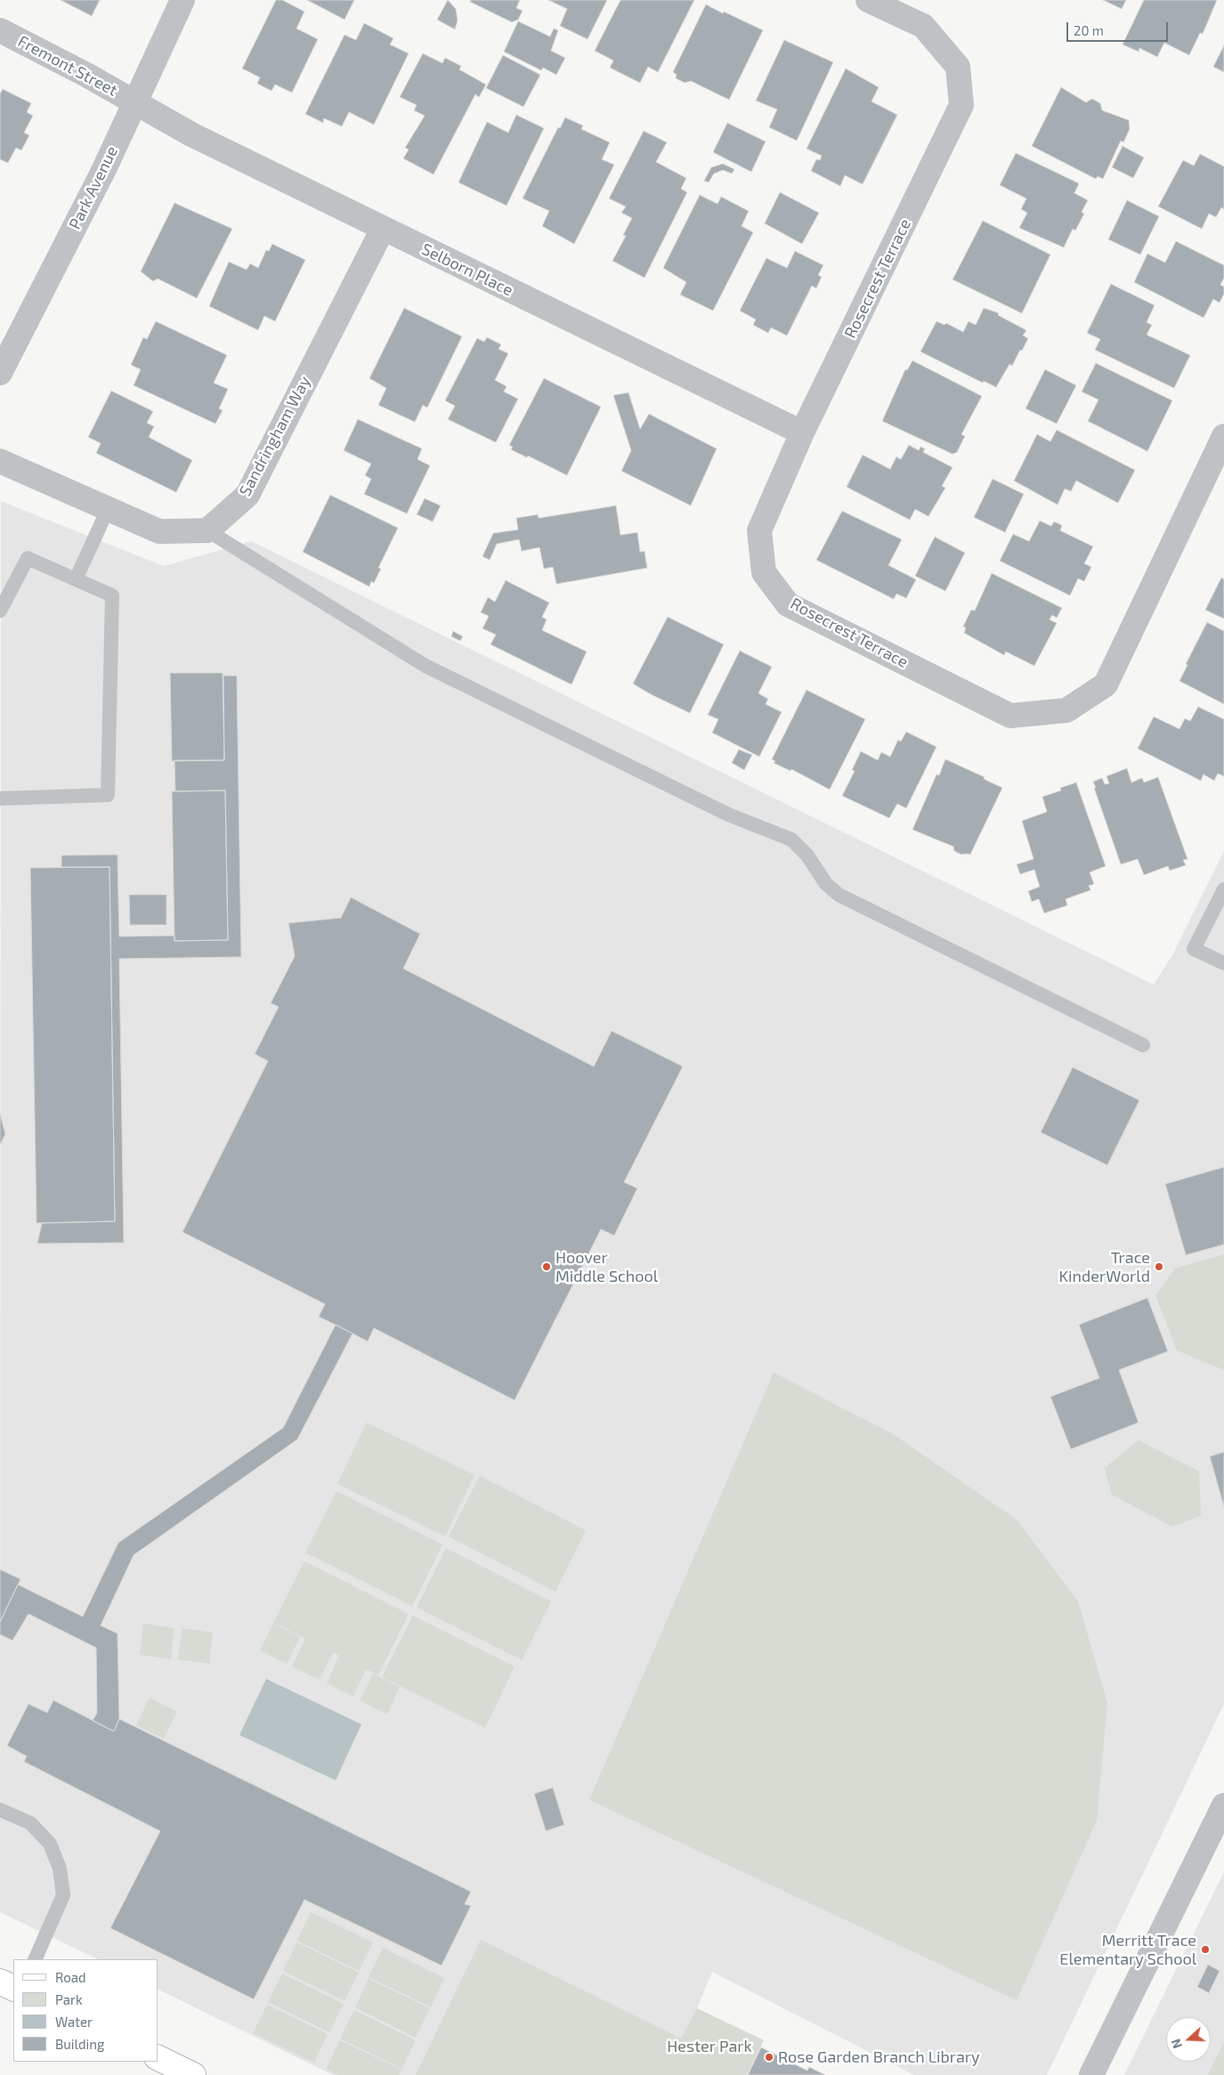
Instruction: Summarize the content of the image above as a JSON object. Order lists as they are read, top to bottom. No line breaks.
{"streets":{"street":["Fremont Street","Park Avenue","Selborn Place","Rosecrest Terrace","Sandringham Way"]},"crossings":[["Fremont Street","Park Avenue"],["Fremont Street","Selborn Place"],["Park Avenue","Selborn Place"],["Selborn Place","Rosecrest Terrace"],["Selborn Place","Sandringham Way"]],"parks":["Hester Park"],"places":["Hoover Middle School","Trace KinderWorld","Merritt Trace Elementary School","Rose Garden Branch Library"],"legend":["Road","Park","Water","Building"],"scale_bar":"20 m","north":"left"}
